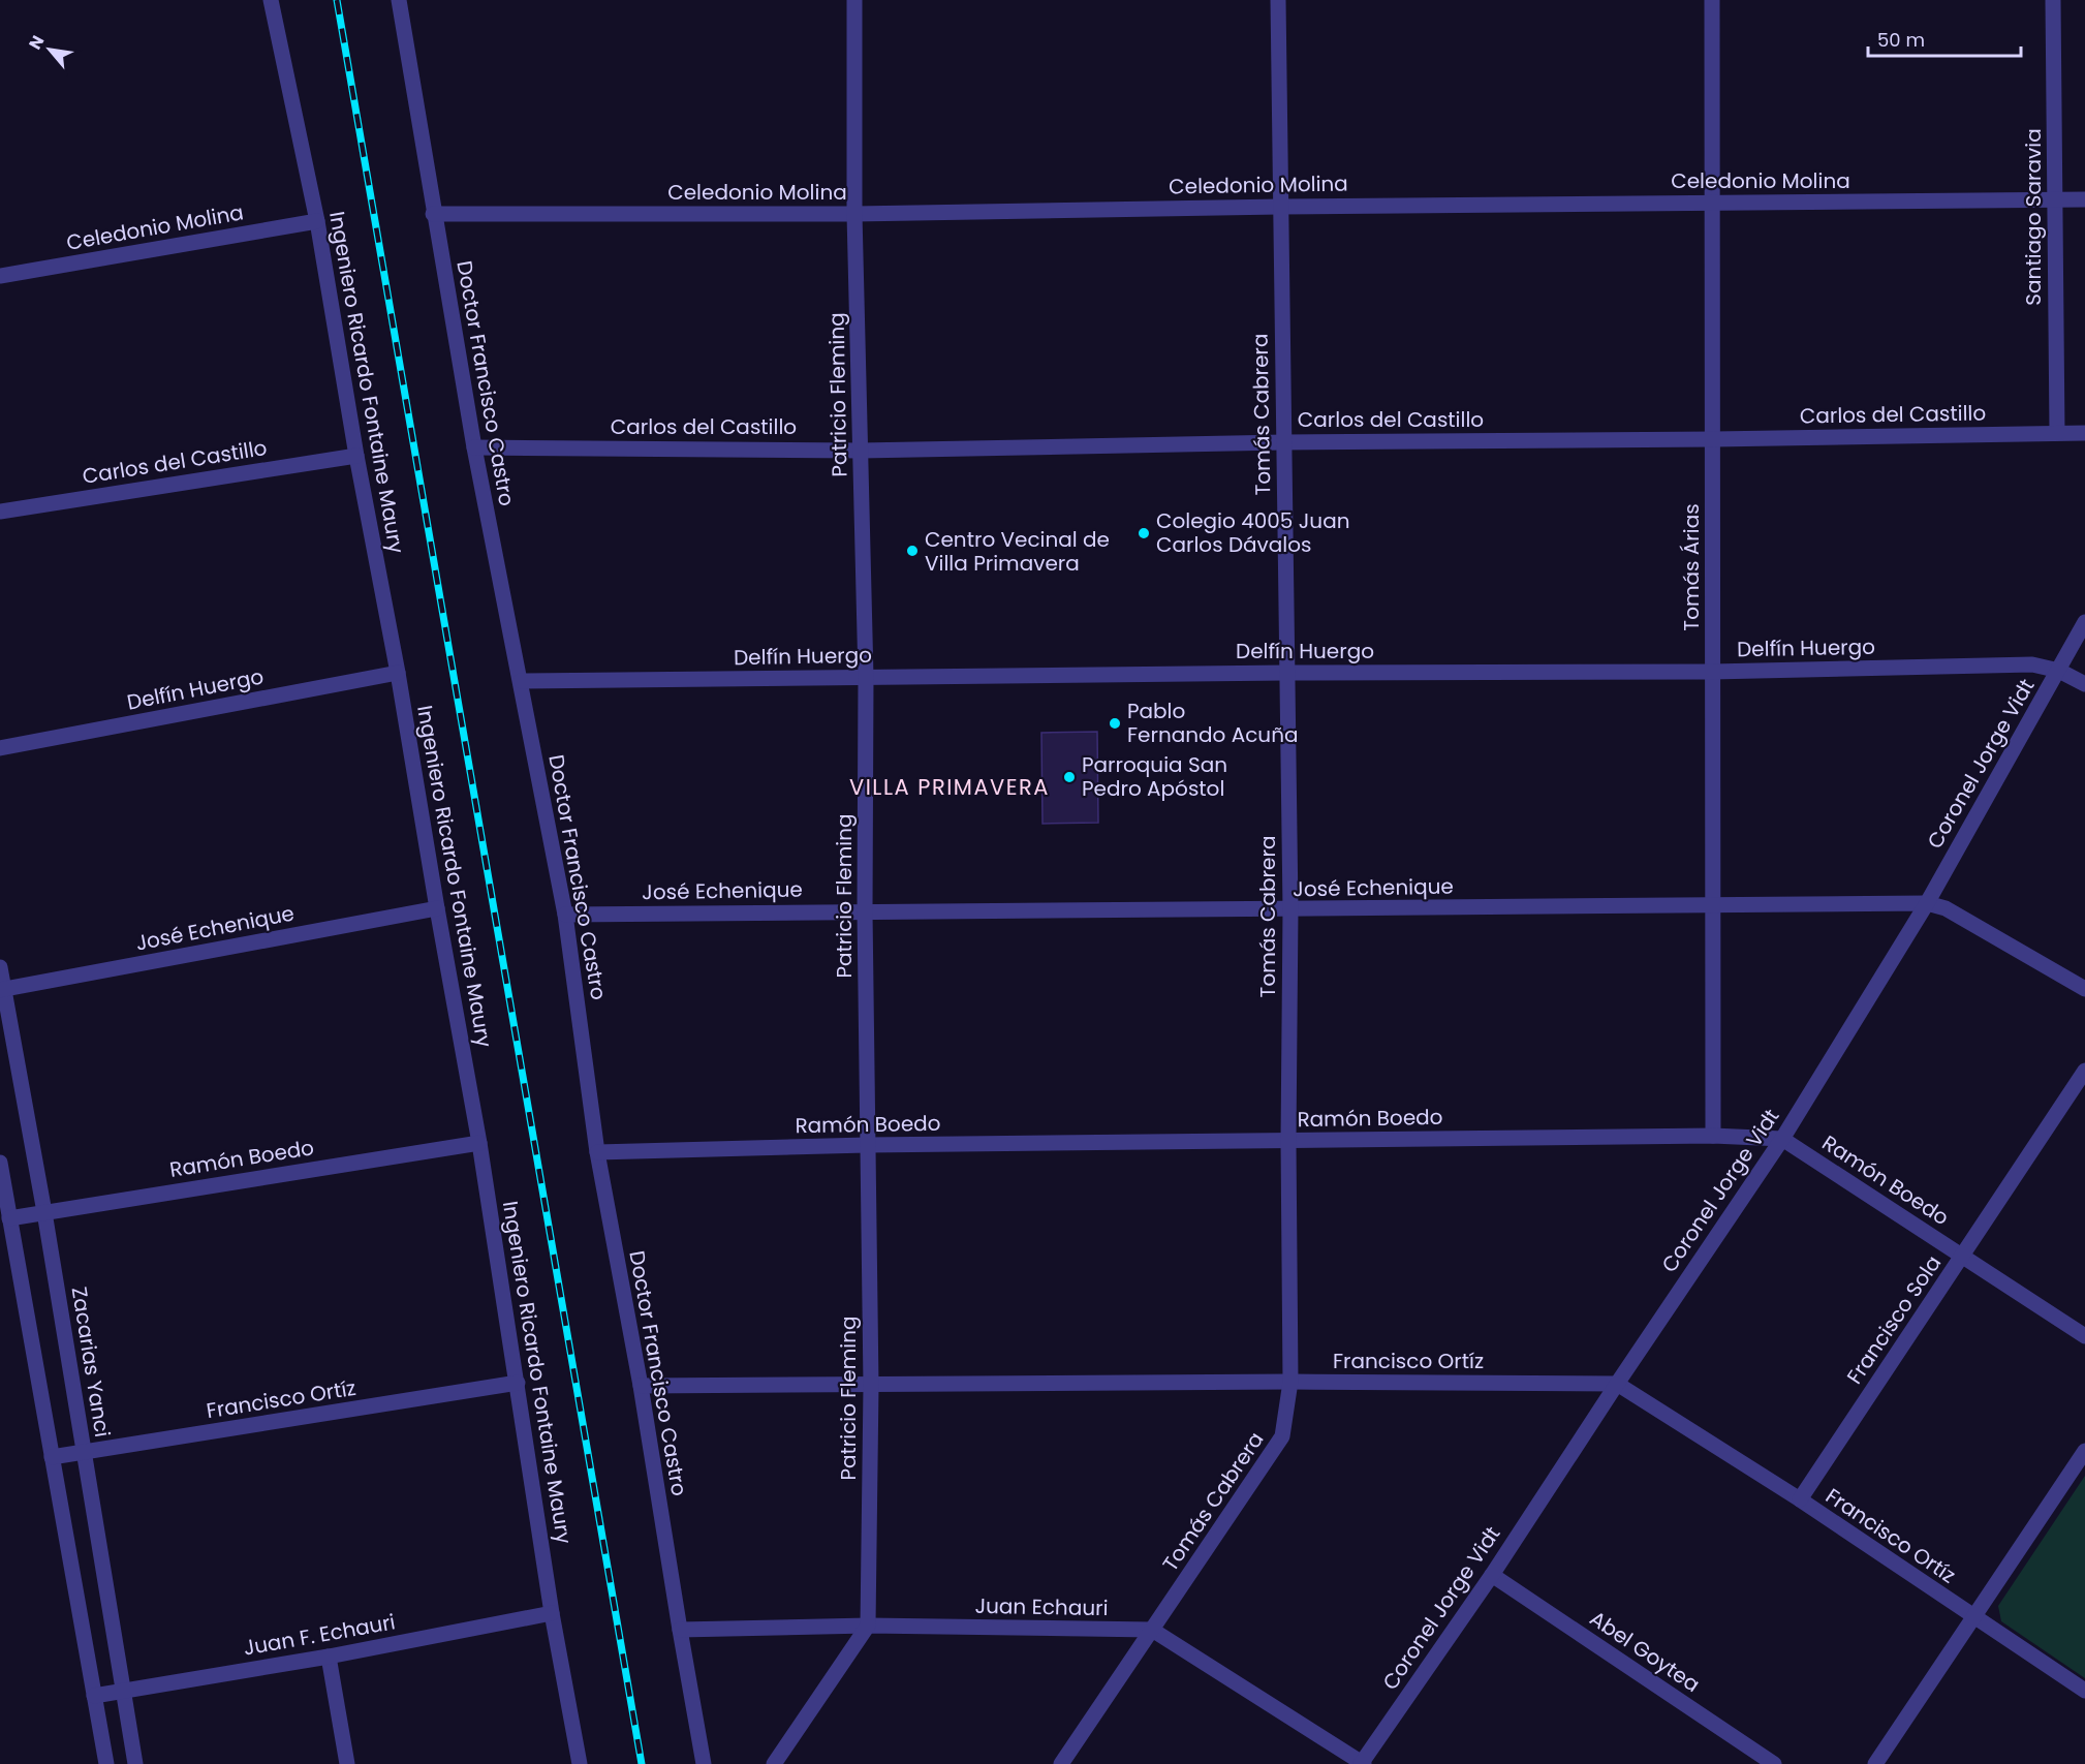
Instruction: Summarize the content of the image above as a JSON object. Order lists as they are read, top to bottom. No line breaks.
{"streets":{"street":["Celedonio Molina","Santiago Saravia","Ingeniero Ricardo Fontaine Maury","Doctor Francisco Castro","Patricio Fleming","Tomás Cabrera","Carlos del Castillo","Tomás Árias","Delfín Huergo","Coronel Jorge Vidt","José Echenique","Ramón Boedo","Francisco Sola","Francisco Ortíz","Zacarias Yanci","Juan Echauri","Juan F. Echauri","Abel Goytea"]},"crossings":[["Celedonio Molina","Santiago Saravia"],["Celedonio Molina","Ingeniero Ricardo Fontaine Maury"],["Celedonio Molina","Doctor Francisco Castro"],["Celedonio Molina","Patricio Fleming"],["Celedonio Molina","Tomás Cabrera"],["Celedonio Molina","Tomás Árias"],["Santiago Saravia","Carlos del Castillo"],["Ingeniero Ricardo Fontaine Maury","Carlos del Castillo"],["Ingeniero Ricardo Fontaine Maury","Delfín Huergo"],["Ingeniero Ricardo Fontaine Maury","José Echenique"],["Ingeniero Ricardo Fontaine Maury","Ramón Boedo"],["Ingeniero Ricardo Fontaine Maury","Francisco Ortíz"],["Ingeniero Ricardo Fontaine Maury","Juan F. Echauri"],["Doctor Francisco Castro","Carlos del Castillo"],["Doctor Francisco Castro","Delfín Huergo"],["Doctor Francisco Castro","José Echenique"],["Doctor Francisco Castro","Ramón Boedo"],["Doctor Francisco Castro","Francisco Ortíz"],["Doctor Francisco Castro","Juan Echauri"],["Patricio Fleming","Carlos del Castillo"],["Patricio Fleming","Delfín Huergo"],["Patricio Fleming","José Echenique"],["Patricio Fleming","Ramón Boedo"],["Patricio Fleming","Francisco Ortíz"],["Patricio Fleming","Juan Echauri"],["Tomás Cabrera","Carlos del Castillo"],["Tomás Cabrera","Delfín Huergo"],["Tomás Cabrera","José Echenique"],["Tomás Cabrera","Ramón Boedo"],["Tomás Cabrera","Francisco Ortíz"],["Tomás Cabrera","Juan Echauri"],["Carlos del Castillo","Tomás Árias"],["Tomás Árias","Delfín Huergo"],["Tomás Árias","José Echenique"],["Tomás Árias","Ramón Boedo"],["Delfín Huergo","Coronel Jorge Vidt"],["Coronel Jorge Vidt","José Echenique"],["Coronel Jorge Vidt","Ramón Boedo"],["Coronel Jorge Vidt","Francisco Ortíz"],["Coronel Jorge Vidt","Abel Goytea"],["José Echenique","Zacarias Yanci"],["Ramón Boedo","Francisco Sola"],["Ramón Boedo","Zacarias Yanci"],["Francisco Sola","Francisco Ortíz"],["Francisco Ortíz","Zacarias Yanci"],["Zacarias Yanci","Juan F. Echauri"]],"districts":["VILLA PRIMAVERA"],"places":["Colegio 4005 Juan Carlos Dávalos","Centro Vecinal de Villa Primavera","Pablo Fernando Acuña","Parroquia San Pedro Apóstol"],"scale_bar":"50 m","north":"top left"}
